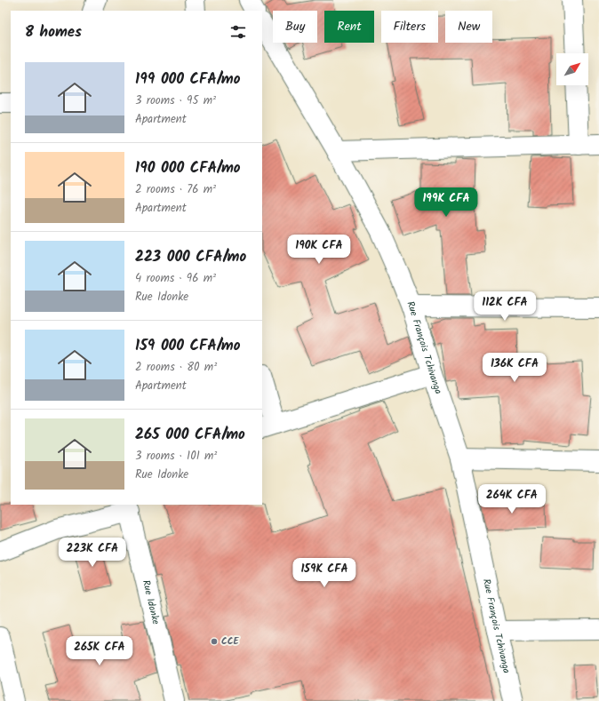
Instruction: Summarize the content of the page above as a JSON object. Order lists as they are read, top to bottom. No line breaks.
{"streets":{"street":["Rue François Tchivanga","Rue Idonke"]},"places":["CCE"],"north":"top right","page":{"chip":["Buy","Rent","Filters","New"],"heading":"8 homes","list":[{"name":"199 000 CFA/mo","note":"3 rooms · 95 m² · Apartment"},{"name":"190 000 CFA/mo","note":"2 rooms · 76 m² · Apartment"},{"name":"223 000 CFA/mo","note":"4 rooms · 96 m² · Rue Idonke"},{"name":"159 000 CFA/mo","note":"2 rooms · 80 m² · Apartment"},{"name":"265 000 CFA/mo","note":"3 rooms · 101 m² · Rue Idonke"}],"price":["199K CFA","190K CFA","112K CFA","136K CFA","264K CFA","223K CFA","159K CFA","265K CFA"]}}
